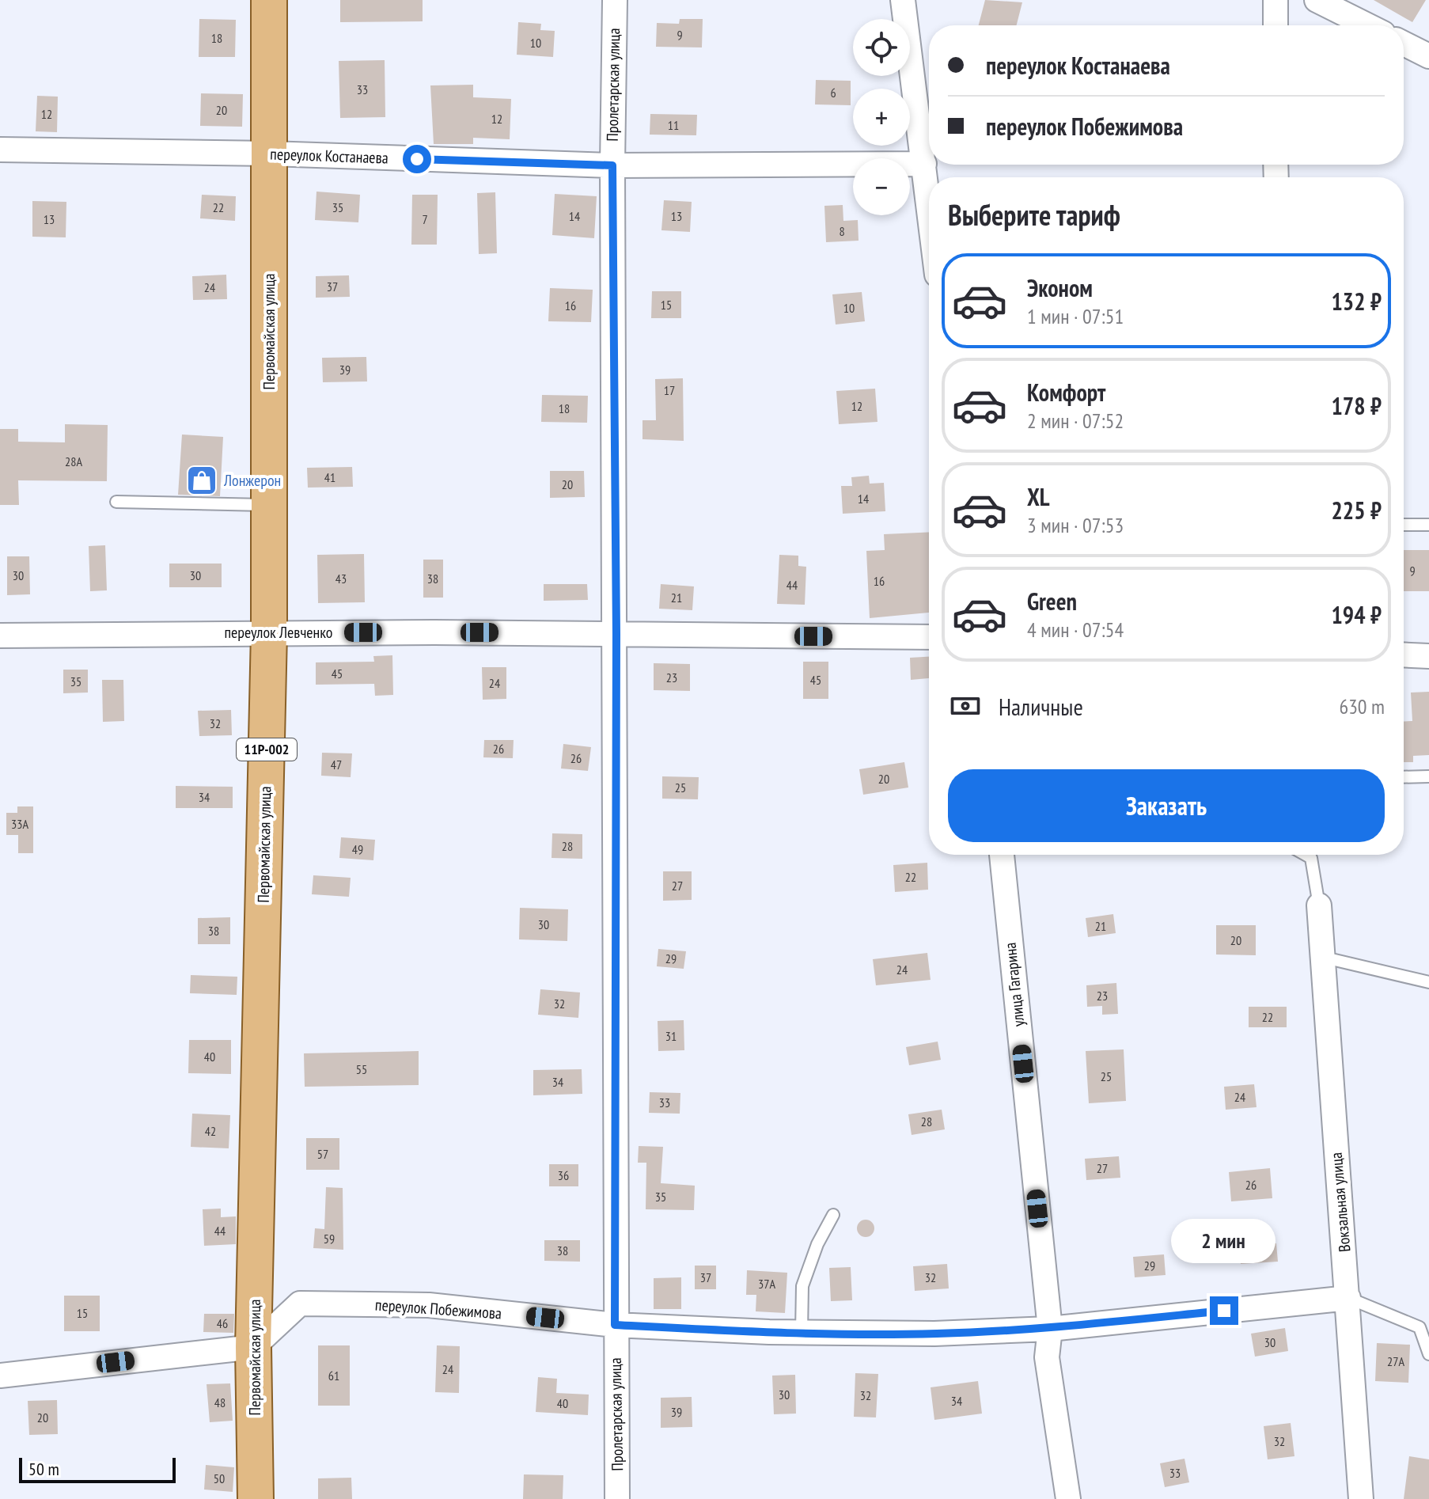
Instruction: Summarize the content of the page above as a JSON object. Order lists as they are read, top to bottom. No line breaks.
{"streets":{"main road":["Первомайская улица","11Р-002"],"street":["Пролетарская улица","переулок Костанаева","переулок Левченко","улица Гагарина","Вокзальная улица","переулок Побежимова"]},"crossings":[["Пролетарская улица","переулок Костанаева"],["Пролетарская улица","переулок Левченко"],["Пролетарская улица","переулок Побежимова"],["переулок Костанаева","Первомайская улица"],["Первомайская улица","переулок Левченко"],["Первомайская улица","переулок Побежимова"],["улица Гагарина","переулок Побежимова"],["Вокзальная улица","переулок Побежимова"]],"places":{"shop":["Лонжерон"]},"house_numbers":["9","18","10","33","6","20","12","12","11","22","35","14","13","13","7","8","37","24","15","16","10","39","17","12","18","28А","41","20","14","9","30","30","43","38","16","44","21","45","23","45","35","24","32","26","26","47","20","25","34","33А","28","49","22","27","30","21","38","20","29","24","23","32","22","31","40","55","25","34","24","33","28","42","57","27","36","26","35","44","59","38","29","37","32","37А","15","46","30","27А","24","61","30","32","34","48","40","39","20","32","33","50"],"scale_bar":"50 m","page":{"map_buttons":["+","−"],"banner":["переулок Костанаева","переулок Побежимова"],"heading":"Выберите тариф","list":[{"name":"Эконом","note":"1 мин · 07:51","value":"132 ₽"},{"name":"Комфорт","note":"2 мин · 07:52","value":"178 ₽"},{"name":"XL","note":"3 мин · 07:53","value":"225 ₽"},{"name":"Green","note":"4 мин · 07:54","value":"194 ₽"}],"pay":["Наличные","630 m"],"buttons":"Заказать","bubble":"2 мин","scale":"50 m"}}
